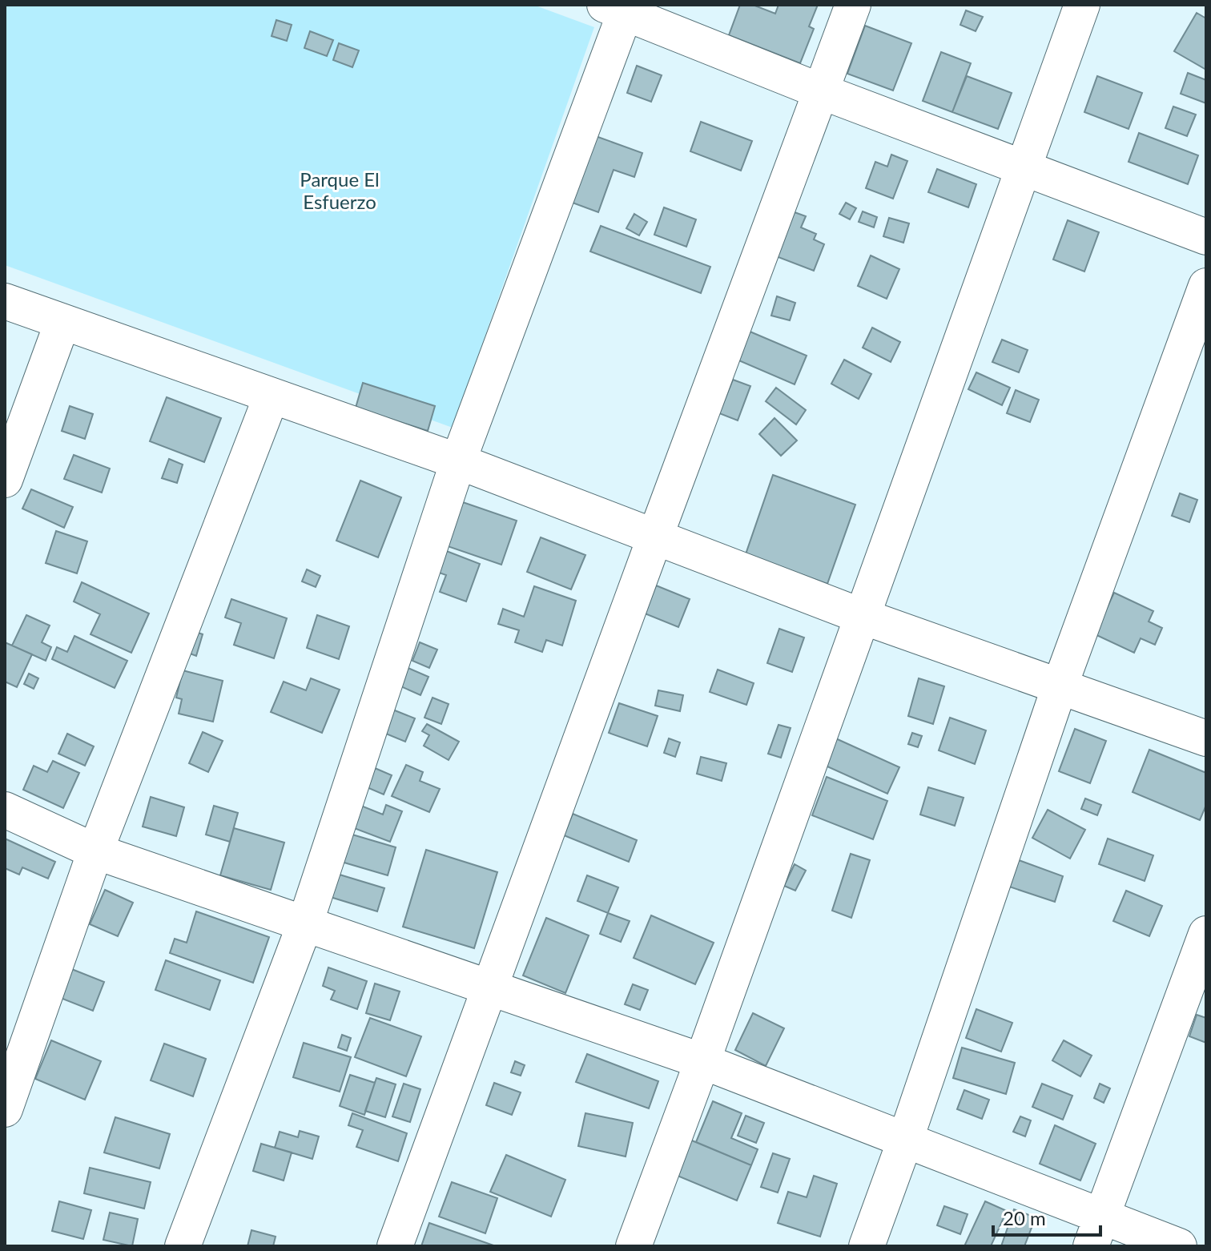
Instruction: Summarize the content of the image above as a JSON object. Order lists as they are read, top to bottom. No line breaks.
{"parks":["Parque El Esfuerzo"],"scale_bar":"20 m"}
